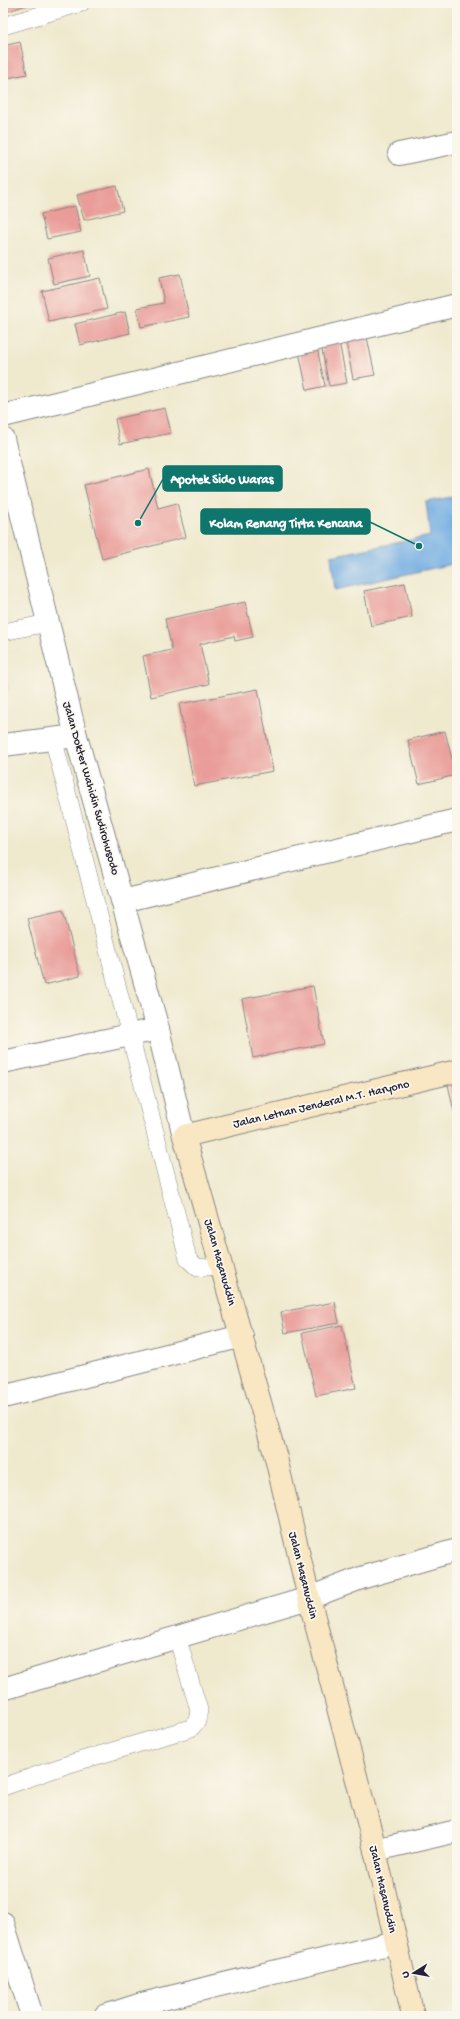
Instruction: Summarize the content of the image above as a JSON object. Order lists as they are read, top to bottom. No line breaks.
{"streets":{"main road":["Jalan Letnan Jenderal M.T. Haryono","Jalan Hasanuddin"],"street":["Jalan Dokter Wahidin Sudirohusodo"]},"crossings":[["Jalan Dokter Wahidin Sudirohusodo","Jalan Letnan Jenderal M.T. Haryono"],["Jalan Dokter Wahidin Sudirohusodo","Jalan Hasanuddin"],["Jalan Letnan Jenderal M.T. Haryono","Jalan Hasanuddin"]],"places":["Apotek Sido Waras","Kolam Renang Tirta Kencana"],"north":"left"}
